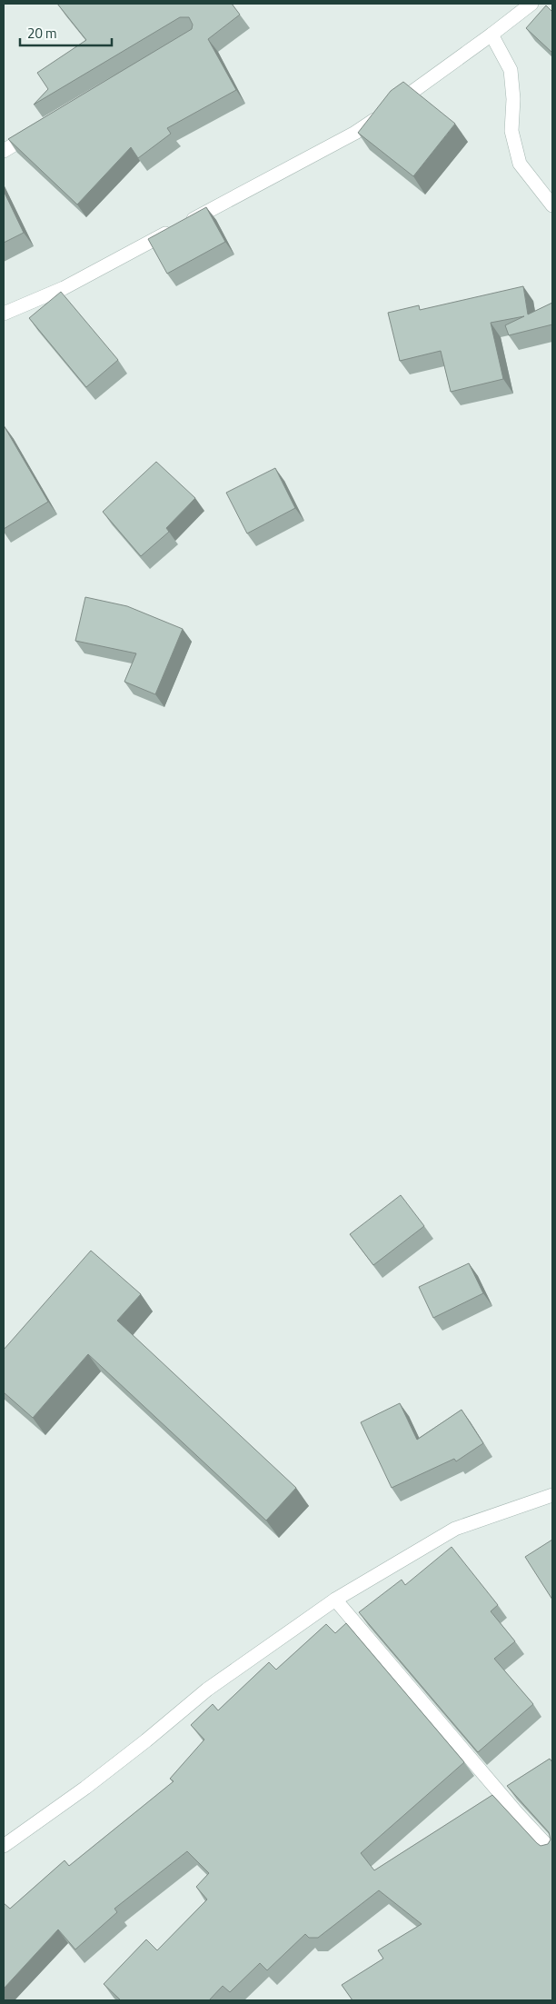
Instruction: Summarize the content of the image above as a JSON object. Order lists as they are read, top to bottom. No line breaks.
{"scale_bar":"20 m"}
